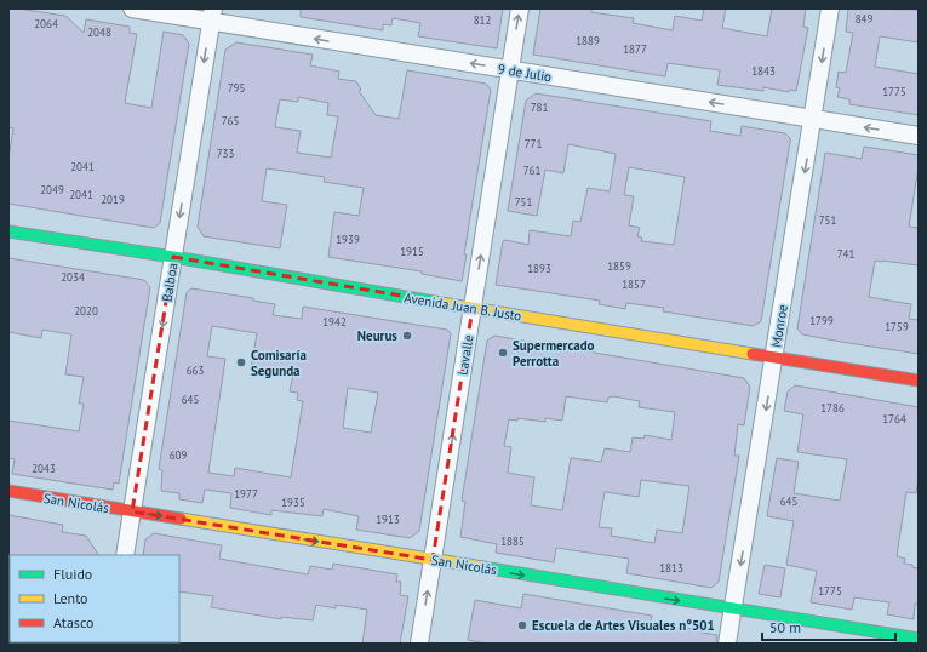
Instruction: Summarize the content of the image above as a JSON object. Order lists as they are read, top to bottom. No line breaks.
{"streets":{"main road":["Avenida Juan B. Justo","San Nicolás"],"street":["9 de Julio","Balboa","Monroe","Lavalle"]},"crossings":[["9 de Julio","Balboa"],["9 de Julio","Monroe"],["9 de Julio","Lavalle"],["Balboa","Avenida Juan B. Justo"],["Balboa","San Nicolás"],["Avenida Juan B. Justo","Monroe"],["Avenida Juan B. Justo","Lavalle"],["Monroe","San Nicolás"],["Lavalle","San Nicolás"]],"one_way":["9 de Julio","Balboa","Monroe","Lavalle","San Nicolás"],"places":["Neurus","Supermercado Perrotta","Comisaría Segunda","Escuela de Artes Visuales n°501"],"house_numbers":["849","812","2064","2048","1889","1877","1843","795","1775","781","765","771","733","2041","761","2049","2041","2019","751","751","1939","1915","741","1859","1893","2034","1857","2020","1799","1942","1759","663","645","1786","1764","609","2043","1977","645","1935","1913","1885","1813","1775"],"legend":["Fluido","Lento","Atasco"],"scale_bar":"50 m"}
